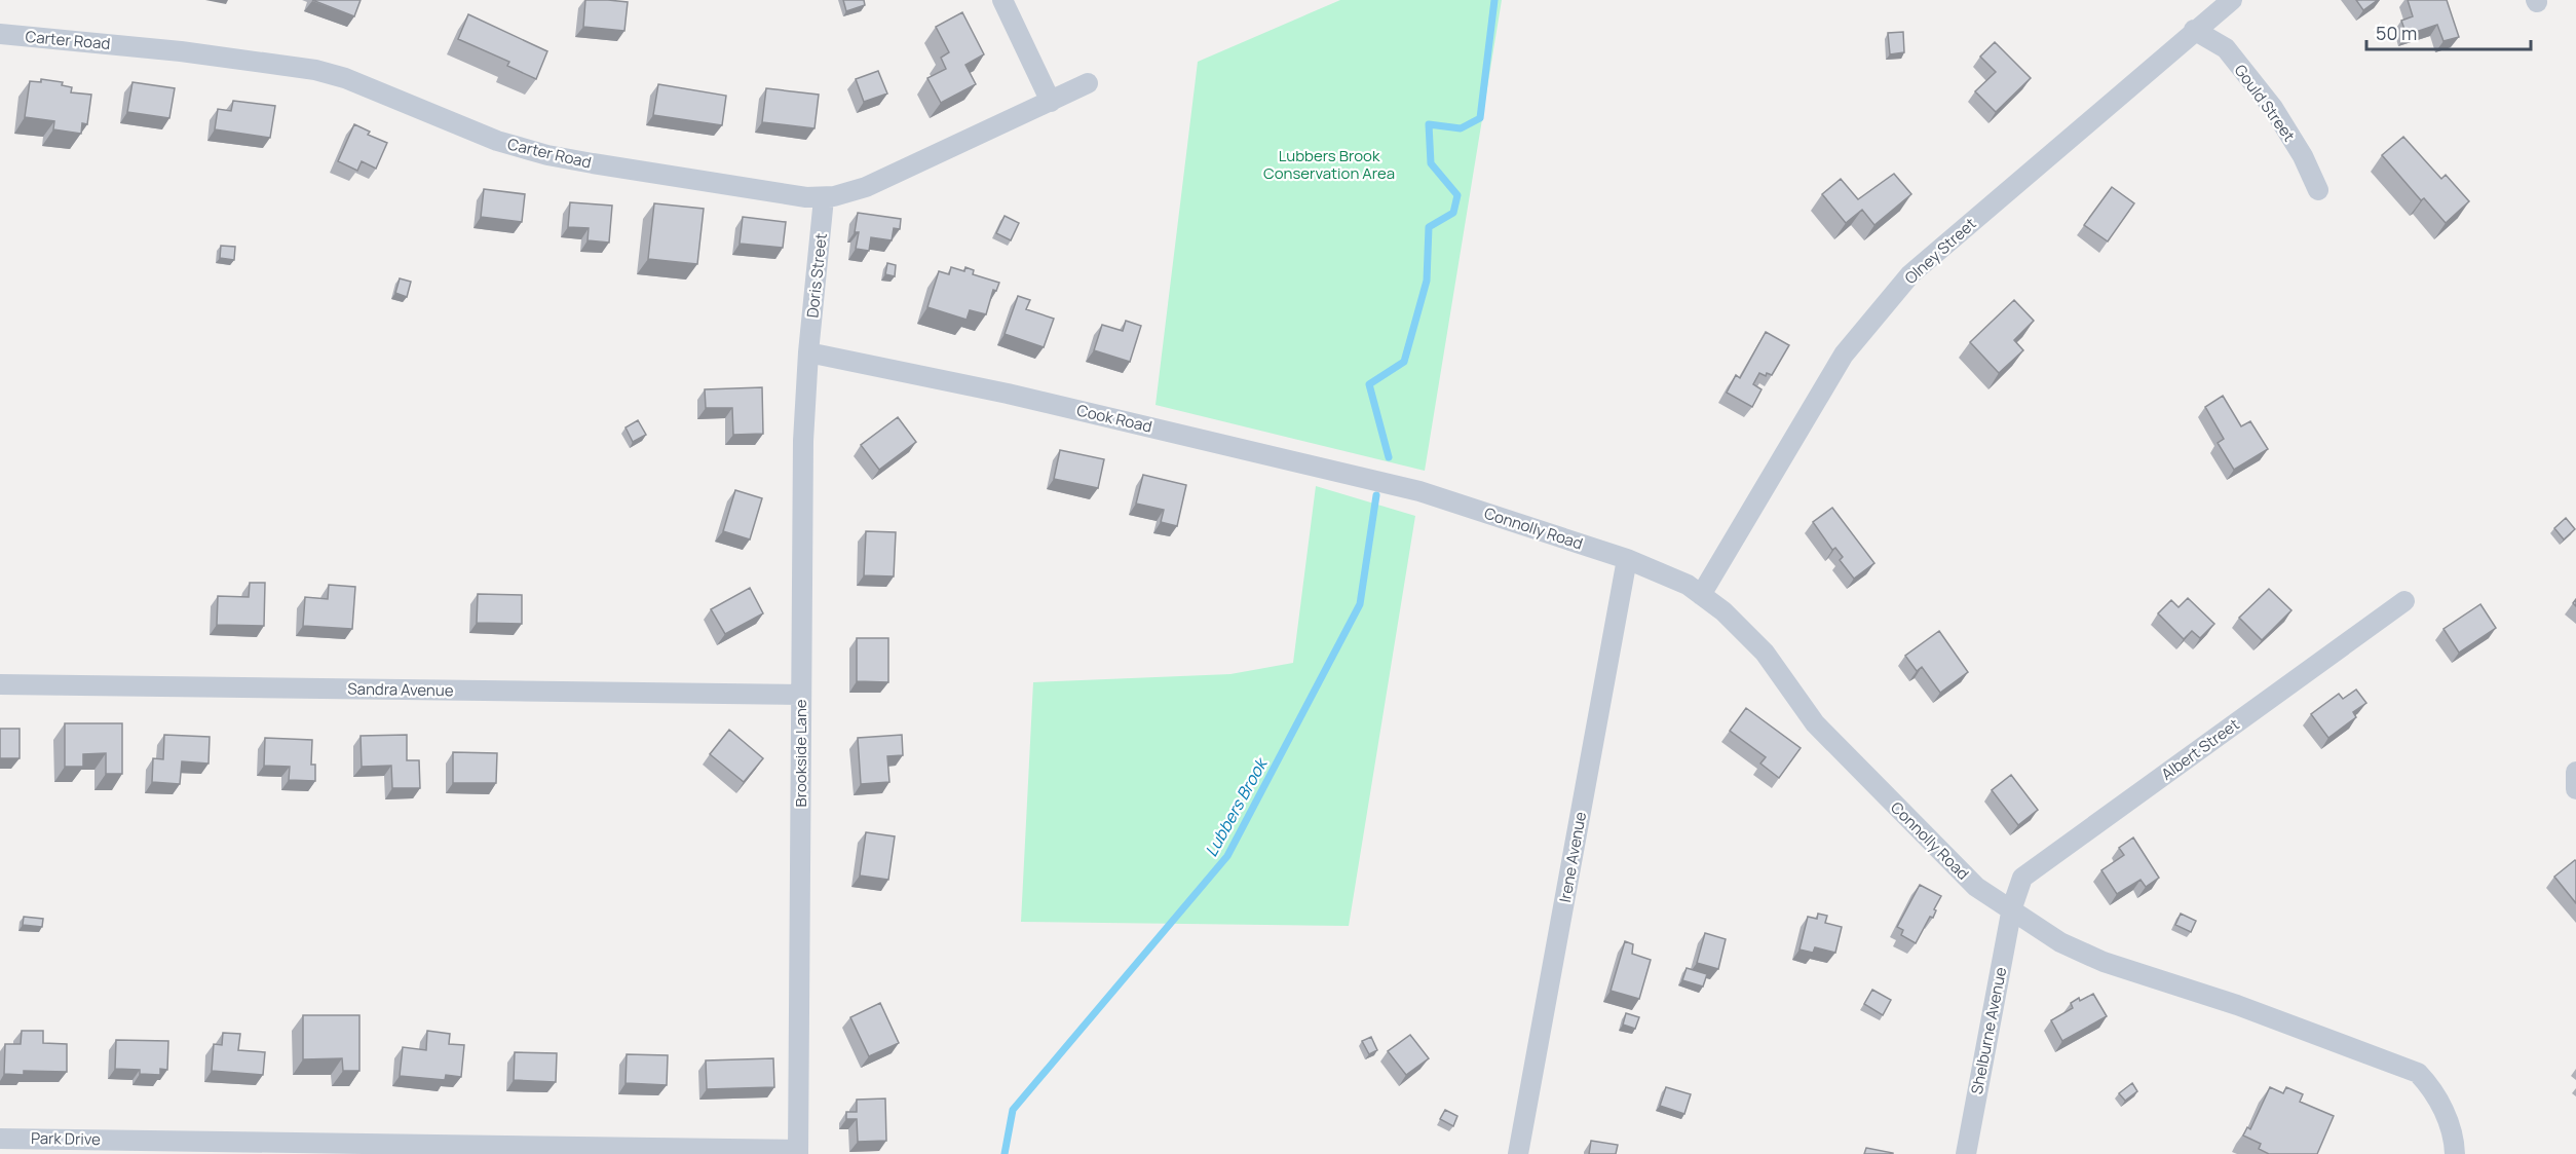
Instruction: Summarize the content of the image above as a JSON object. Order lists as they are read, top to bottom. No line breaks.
{"streets":{"street":["Carter Road","Gould Street","Olney Street","Doris Street","Cook Road","Connolly Road","Sandra Avenue","Albert Street","Brookside Lane","Irene Avenue","Shelburne Avenue","Park Drive"]},"crossings":[["Carter Road","Doris Street"],["Gould Street","Olney Street"],["Olney Street","Connolly Road"],["Doris Street","Cook Road"],["Doris Street","Brookside Lane"],["Cook Road","Connolly Road"],["Cook Road","Brookside Lane"],["Connolly Road","Albert Street"],["Connolly Road","Irene Avenue"],["Connolly Road","Shelburne Avenue"],["Sandra Avenue","Brookside Lane"],["Albert Street","Shelburne Avenue"],["Brookside Lane","Park Drive"]],"water":["Lubbers Brook"],"parks":["Lubbers Brook Conservation Area"],"scale_bar":"50 m"}
